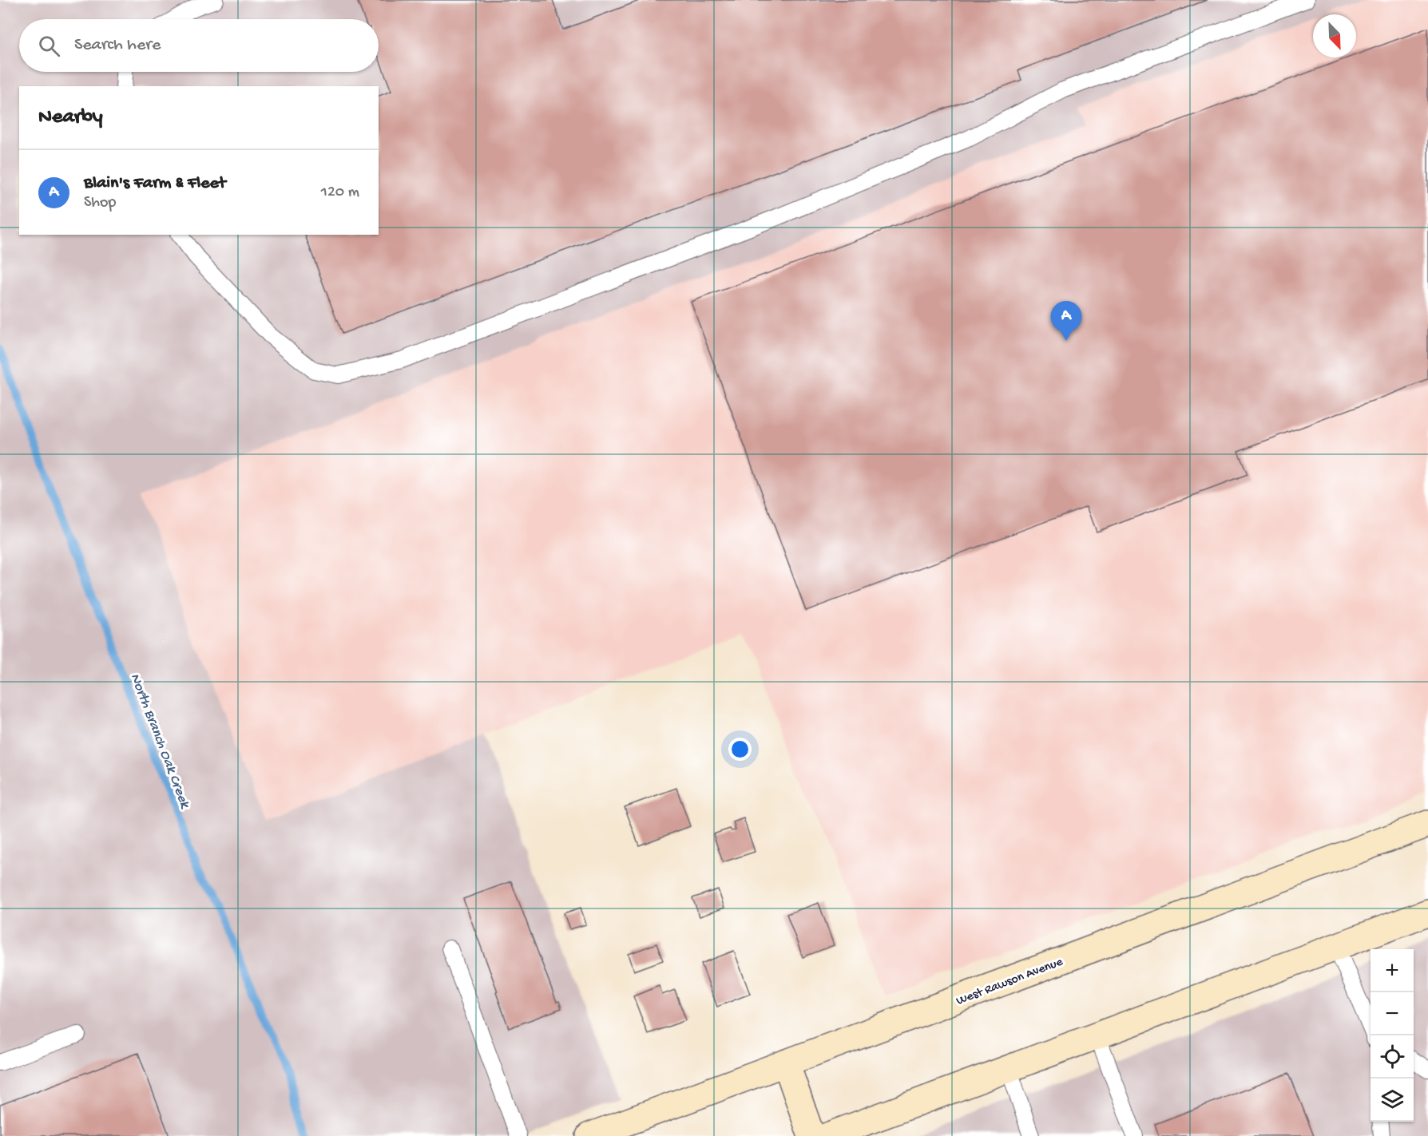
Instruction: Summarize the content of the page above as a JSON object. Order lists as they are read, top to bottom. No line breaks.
{"streets":{"main road":["West Rawson Avenue"]},"water":["North Branch Oak Creek"],"north":"bottom right","page":{"search":"Search here","heading":"Nearby","list":[{"mark":"A","name":"Blain's Farm & Fleet","note":"Shop","value":"120 m"}],"pins":"A","map_buttons":["+","−"]}}
